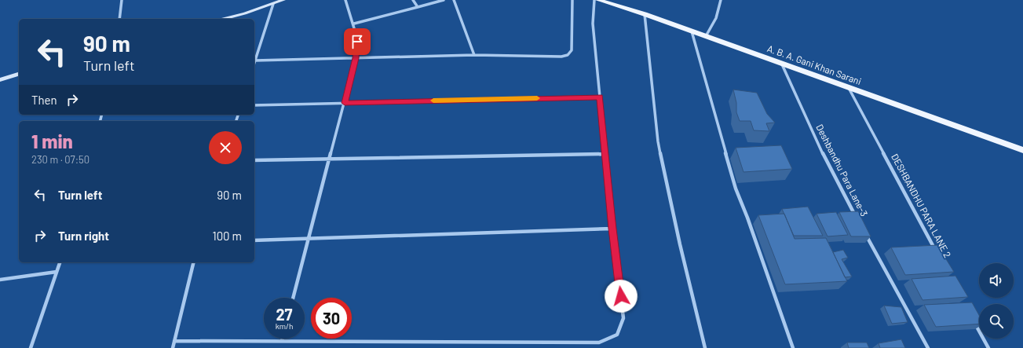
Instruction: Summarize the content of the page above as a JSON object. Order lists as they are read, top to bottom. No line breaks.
{"streets":{"main road":["A. B. A. Gani Khan Sarani"],"street":["Deshbandhu Para Lane-3","DESHBANDHU PARA LANE 2"]},"crossings":[["A. B. A. Gani Khan Sarani","Deshbandhu Para Lane-3"],["A. B. A. Gani Khan Sarani","DESHBANDHU PARA LANE 2"]],"page":{"turn":["90 m","Turn left"],"then":"Then","heading":["1 min","230 m · 07:50"],"list":[{"name":"Turn left","value":"90 m"},{"name":"Turn right","value":"100 m"}],"speed":"27 km/h","limit":"30"}}
